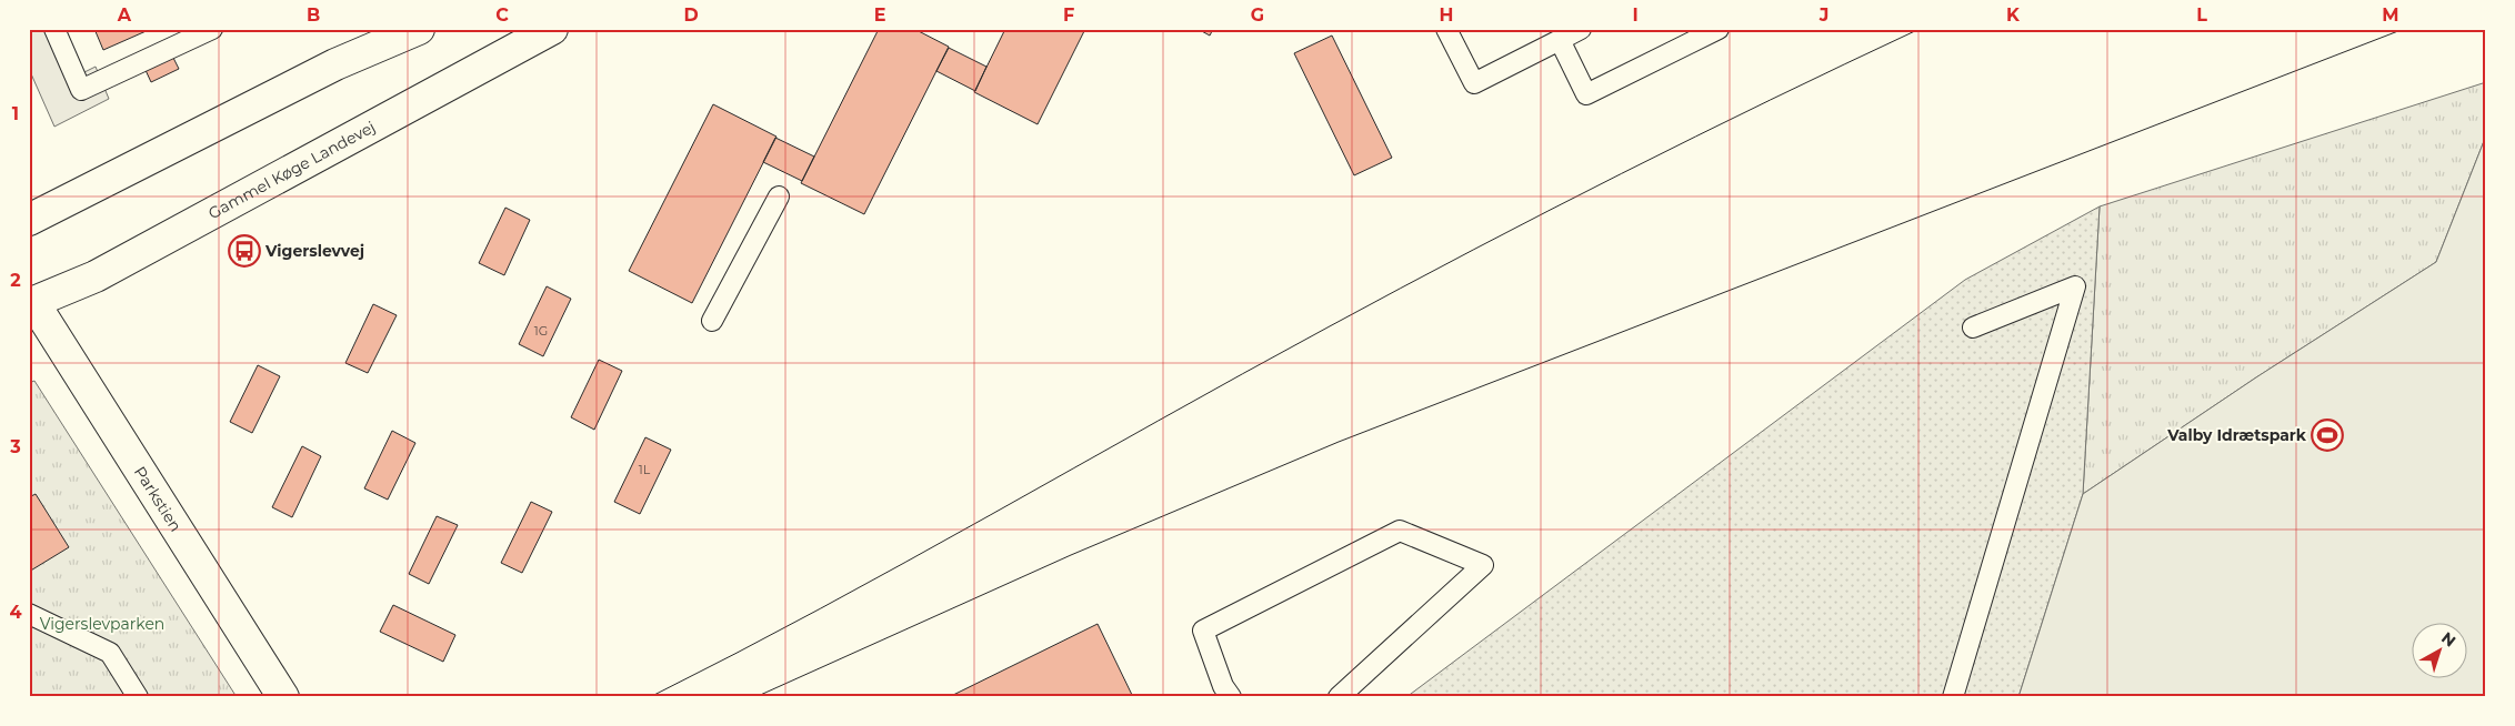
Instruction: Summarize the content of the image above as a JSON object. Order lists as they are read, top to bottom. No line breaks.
{"streets":{"main road":["Gammel Køge Landevej","Parkstien"]},"crossings":[["Gammel Køge Landevej","Parkstien"]],"parks":["Vigerslevparken"],"places":{"bus stop":["Vigerslevvej"],"sports":["Valby Idrætspark"]},"house_numbers":["1G","1L"],"north":"top right","grid":{"columns":["A","B","C","D","E","F","G","H","I","J","K","L","M"],"rows":["1","2","3","4"]}}
